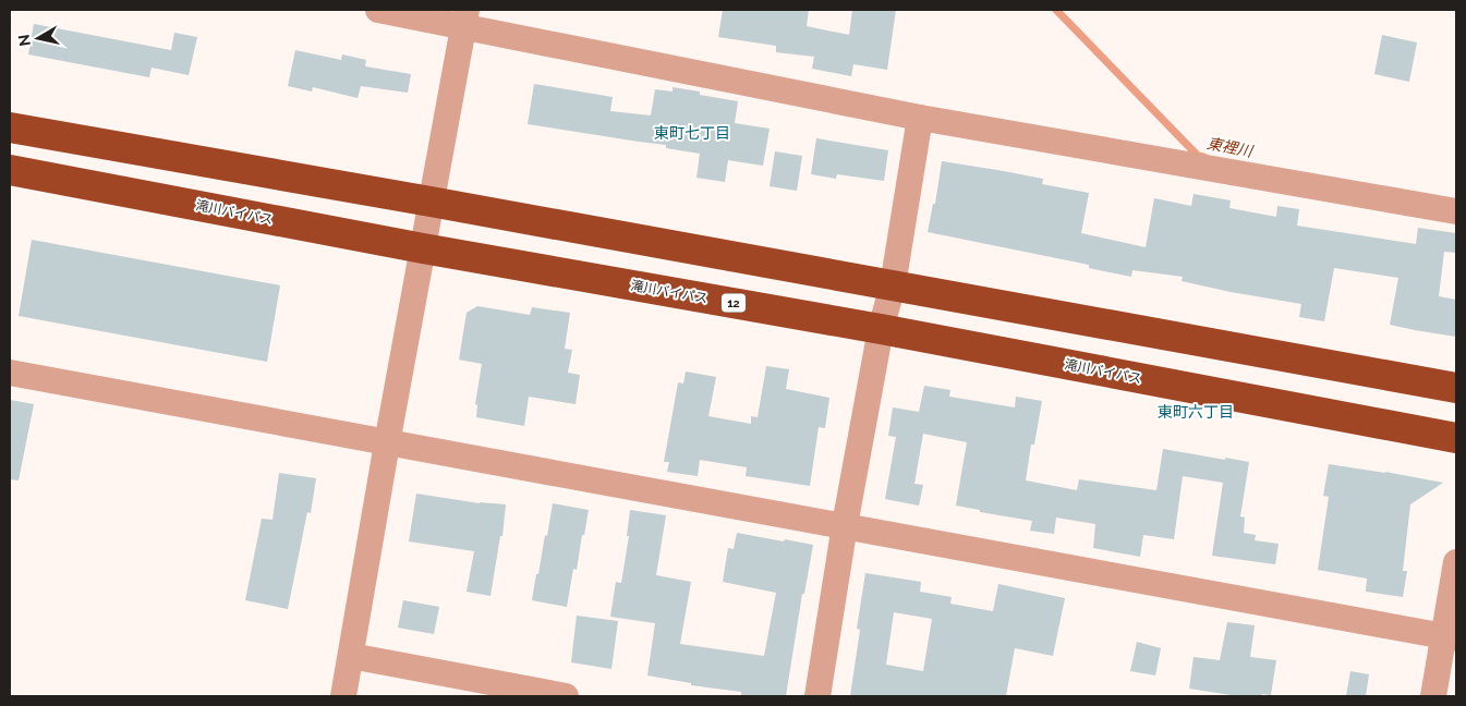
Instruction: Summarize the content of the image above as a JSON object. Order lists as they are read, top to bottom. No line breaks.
{"streets":{"highway":["滝川バイパス","12"]},"districts":["東町七丁目","東町六丁目"],"water":["東裡川"],"north":"left"}
